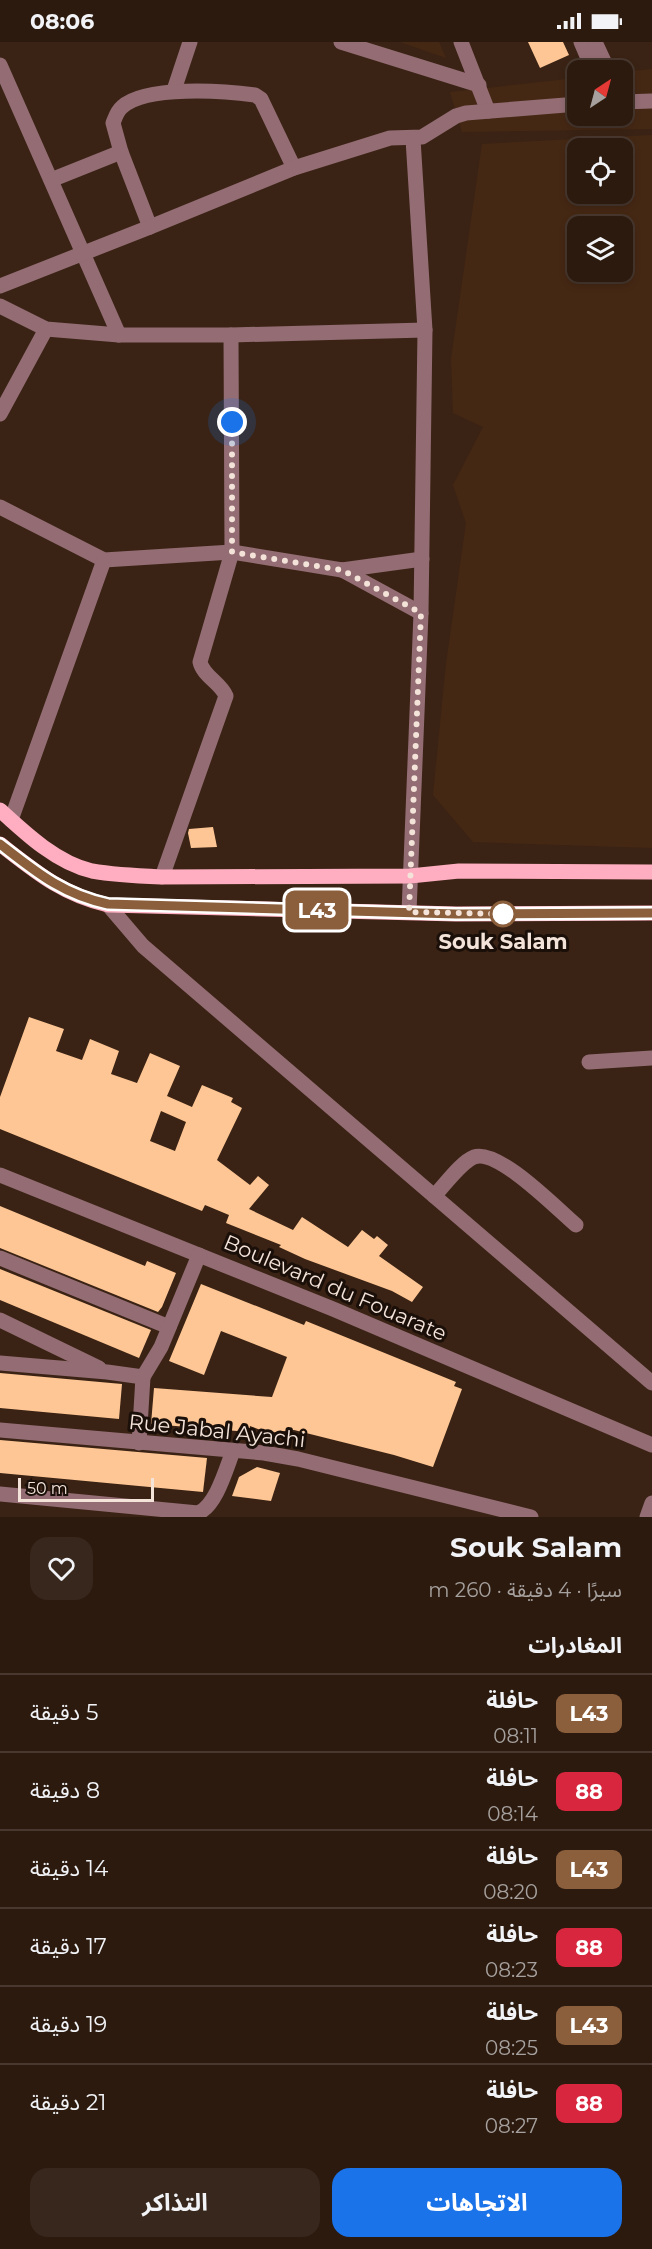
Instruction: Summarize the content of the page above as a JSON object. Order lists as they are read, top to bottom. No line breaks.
{"streets":{"street":["Boulevard du Fouarate","Rue Jabal Ayachi"]},"places":["Souk Salam"],"lines":["bus line L43"],"scale_bar":"50 m","north":"top right","page":{"status":"08:06","on_map":"L43","scale":"50 m","heading":[["Souk Salam","سيرًا · 4 دقيقة · 260 m"],"المغادرات"],"list":[{"mark":"L43","name":"حافلة","note":"08:11","value":"5 دقيقة"},{"mark":"88","name":"حافلة","note":"08:14","value":"8 دقيقة"},{"mark":"L43","name":"حافلة","note":"08:20","value":"14 دقيقة"},{"mark":"88","name":"حافلة","note":"08:23","value":"17 دقيقة"},{"mark":"L43","name":"حافلة","note":"08:25","value":"19 دقيقة"},{"mark":"88","name":"حافلة","note":"08:27","value":"21 دقيقة"}],"buttons":["الاتجاهات","التذاكر"]}}
